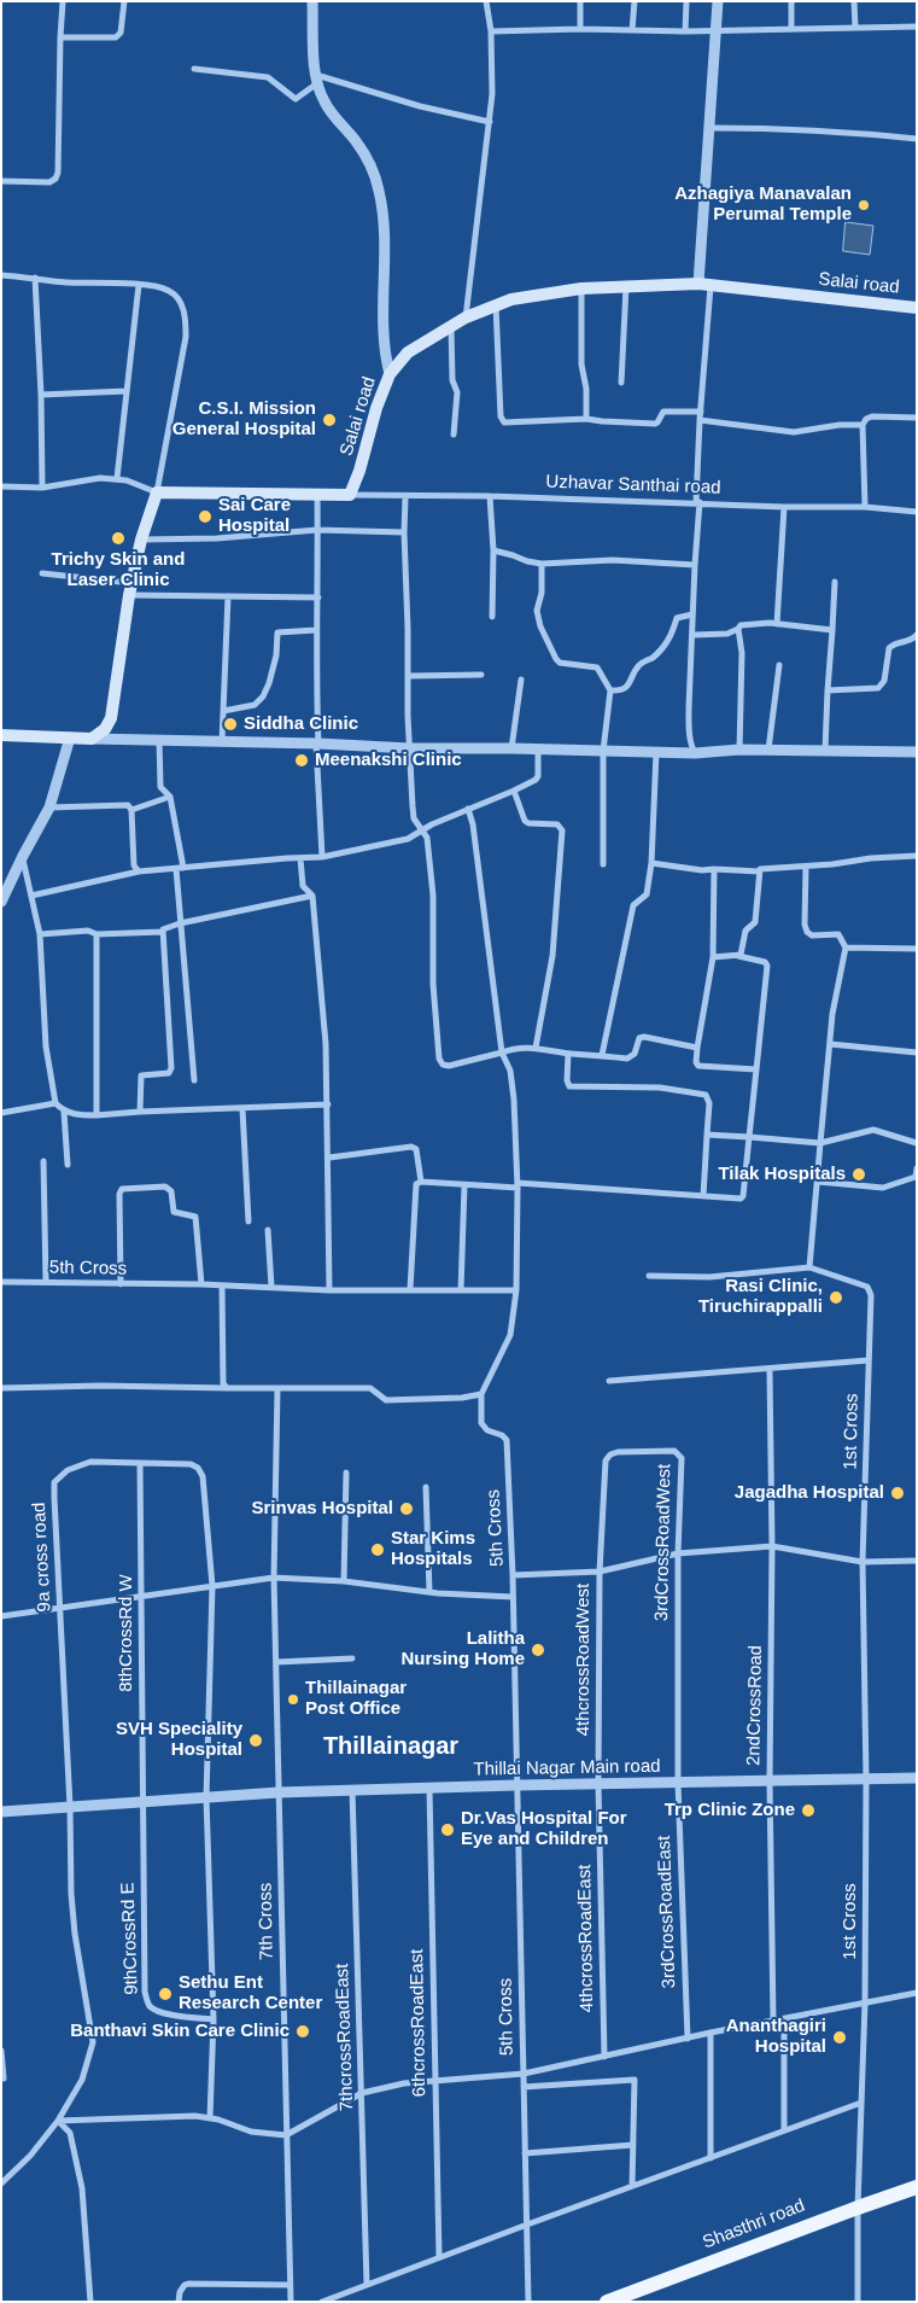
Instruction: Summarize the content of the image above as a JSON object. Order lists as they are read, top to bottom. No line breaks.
{"streets":{"main road":["Salai road","Shasthri road"],"street":["Uzhavar Santhai road","5th Cross","1st Cross","3rdCrossRoadWest","9a cross road","8thCrossRd W","4thcrossRoadWest","2ndCrossRoad","Thillai Nagar Main road","3rdCrossRoadEast","7th Cross","9thCrossRd E","4thcrossRoadEast","6thcrossRoadEast","7thcrossRoadEast"]},"crossings":[["Salai road","Uzhavar Santhai road"],["5th Cross","Thillai Nagar Main road"],["1st Cross","Thillai Nagar Main road"],["1st Cross","Shasthri road"],["3rdCrossRoadWest","4thcrossRoadWest"],["3rdCrossRoadWest","Thillai Nagar Main road"],["3rdCrossRoadWest","3rdCrossRoadEast"],["9a cross road","8thCrossRd W"],["9a cross road","Thillai Nagar Main road"],["9a cross road","9thCrossRd E"],["8thCrossRd W","Thillai Nagar Main road"],["8thCrossRd W","9thCrossRd E"],["4thcrossRoadWest","Thillai Nagar Main road"],["4thcrossRoadWest","4thcrossRoadEast"],["2ndCrossRoad","Thillai Nagar Main road"],["Thillai Nagar Main road","3rdCrossRoadEast"],["Thillai Nagar Main road","7th Cross"],["Thillai Nagar Main road","9thCrossRd E"],["Thillai Nagar Main road","4thcrossRoadEast"],["Thillai Nagar Main road","6thcrossRoadEast"],["Thillai Nagar Main road","7thcrossRoadEast"]],"districts":["Thillainagar"],"places":["Azhagiya Manavalan Perumal Temple","C.S.I. Mission General Hospital","Sai Care Hospital","Trichy Skin and Laser Clinic","Siddha Clinic","Meenakshi Clinic","Tilak Hospitals","Rasi Clinic, Tiruchirappalli","Jagadha Hospital","Srinvas Hospital","Star Kims Hospitals","Lalitha Nursing Home","Thillainagar Post Office","SVH Speciality Hospital","Trp Clinic Zone","Dr.Vas Hospital For Eye and Children","Sethu Ent Research Center","Banthavi Skin Care Clinic","Ananthagiri Hospital"]}
